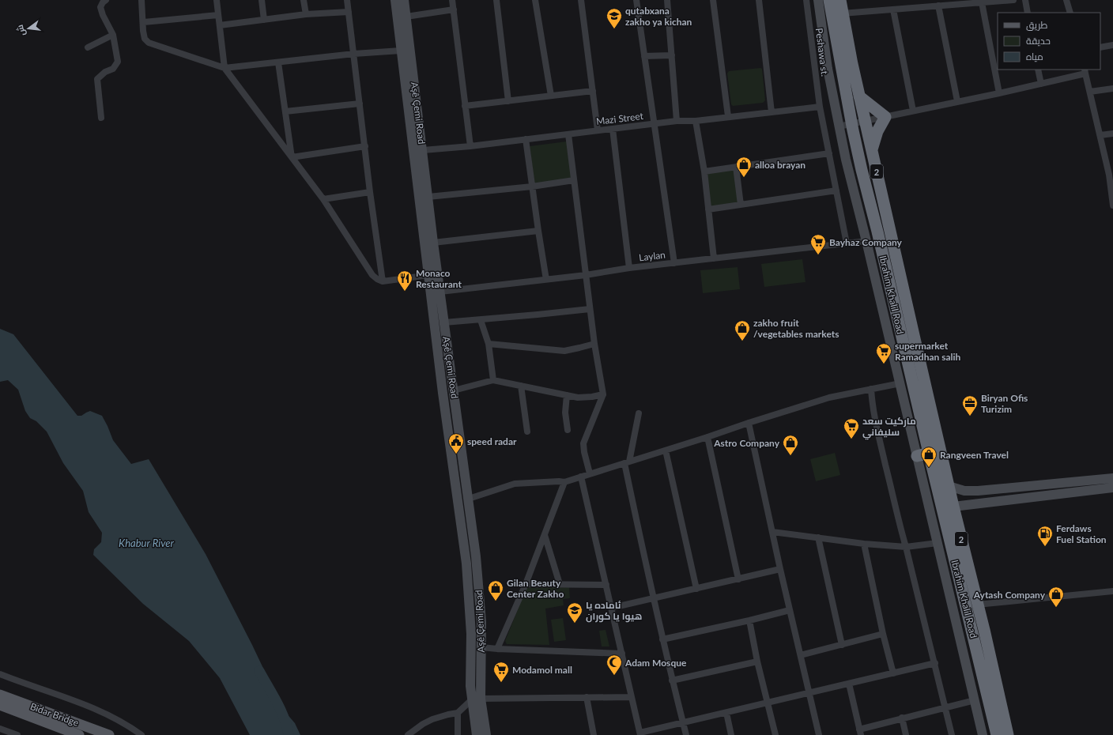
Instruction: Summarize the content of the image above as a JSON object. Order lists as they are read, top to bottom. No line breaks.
{"streets":{"highway":["2","Ibrahim Khalil Road"],"main road":["Aşê Çemi Road","Bidar Bridge"],"street":["Peshawa st.","Mazi Street","Laylan"]},"crossings":[["Peshawa st.","Mazi Street"],["Peshawa st.","Laylan"],["Aşê Çemi Road","Mazi Street"],["Aşê Çemi Road","Laylan"],["Laylan","Ibrahim Khalil Road"]],"water":["Khabur River"],"places":{"school or university":["qutabxana zakho ya kichan","ئاماده یا هیوا یا کوران"],"shop":["alloa brayan","zakho fruit /vegetables markets","Astro Company","Rangveen Travel","Gilan Beauty Center Zakho","Aytash Company"],"supermarket":["Bayhaz Company","supermarket Ramadhan salih","ماركيت سعد سليفاني","Modamol mall"],"restaurant":["Monaco Restaurant"],"office":["Biryan Ofis Turizim"],"public building":["speed radar"],"fuel station":["Ferdaws Fuel Station"],"mosque":["Adam Mosque"]},"legend":["طريق","حديقة","مياه"],"north":"left"}
